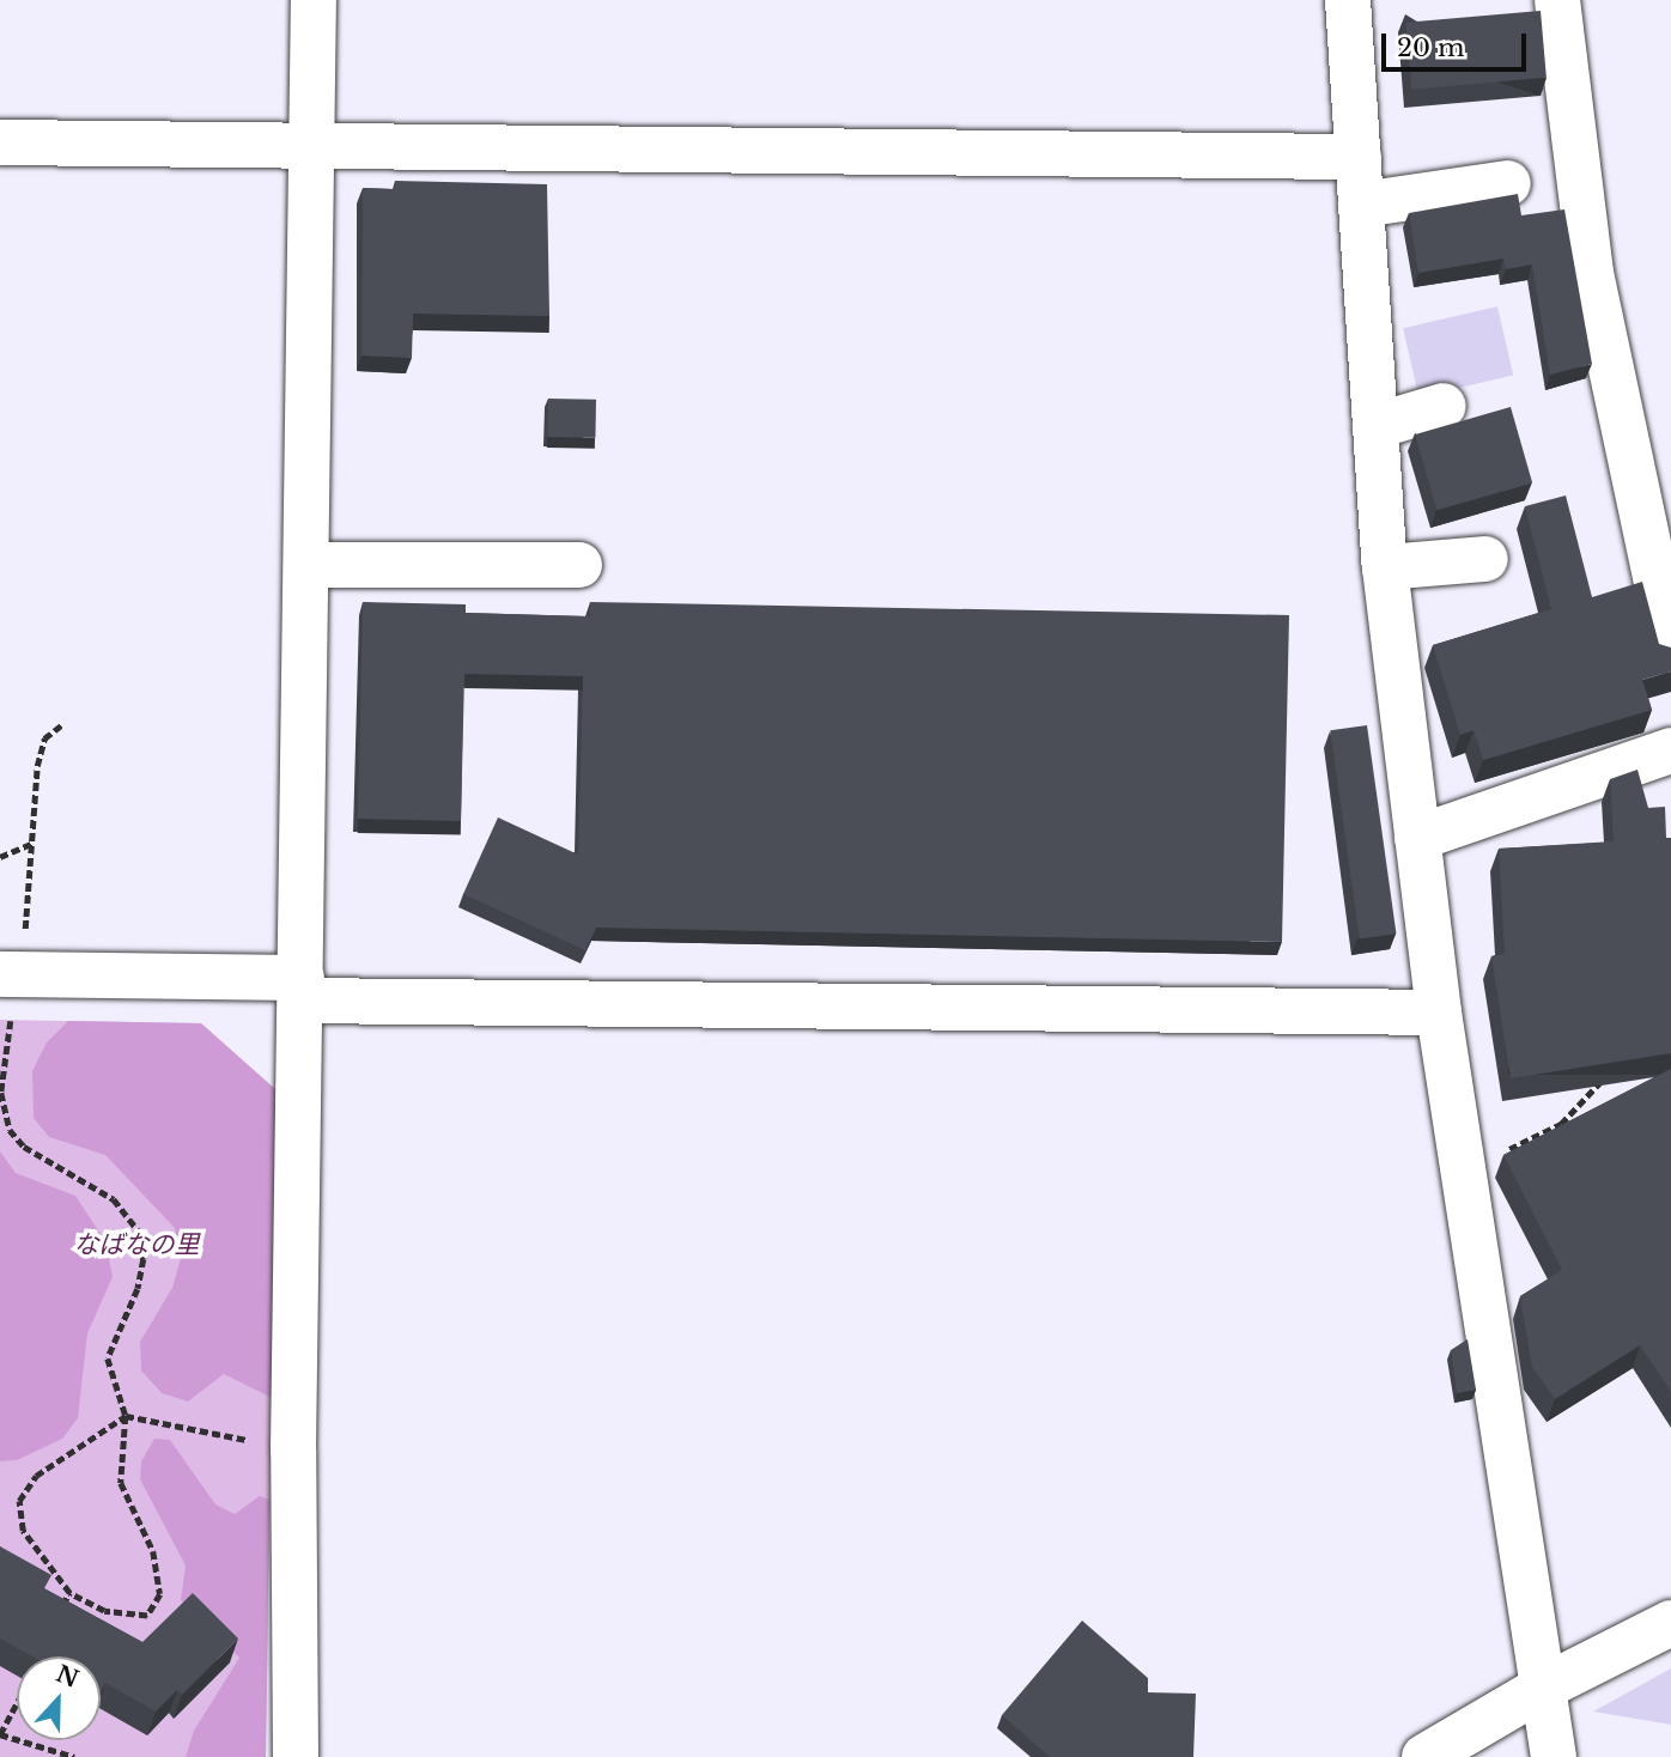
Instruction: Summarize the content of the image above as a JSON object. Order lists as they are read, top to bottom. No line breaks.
{"parks":["なばなの里"],"scale_bar":"20 m","north":"top"}
